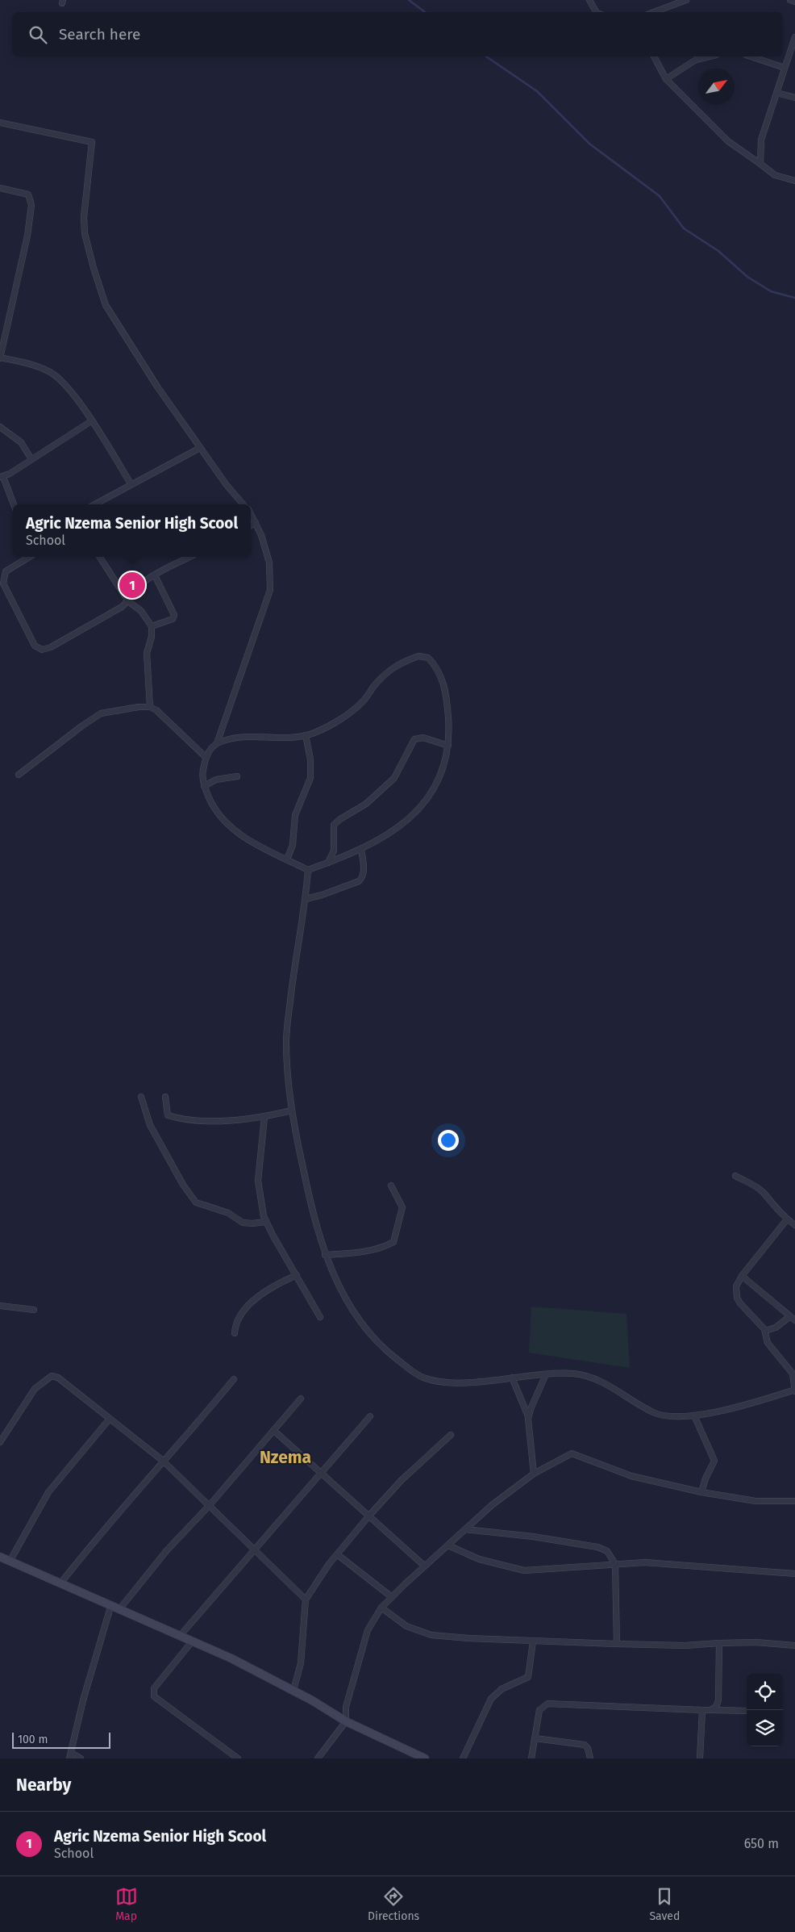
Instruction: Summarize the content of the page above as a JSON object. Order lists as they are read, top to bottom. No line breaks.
{"districts":["Nzema"],"scale_bar":"100 m","north":"top right","page":{"search":"Search here","popup":["Agric Nzema Senior High Scool","School"],"pins":"1","scale":"100 m","heading":"Nearby","list":[{"mark":"1","name":"Agric Nzema Senior High Scool","note":"School","value":"650 m"}],"nav":["Map","Directions","Saved"]}}
